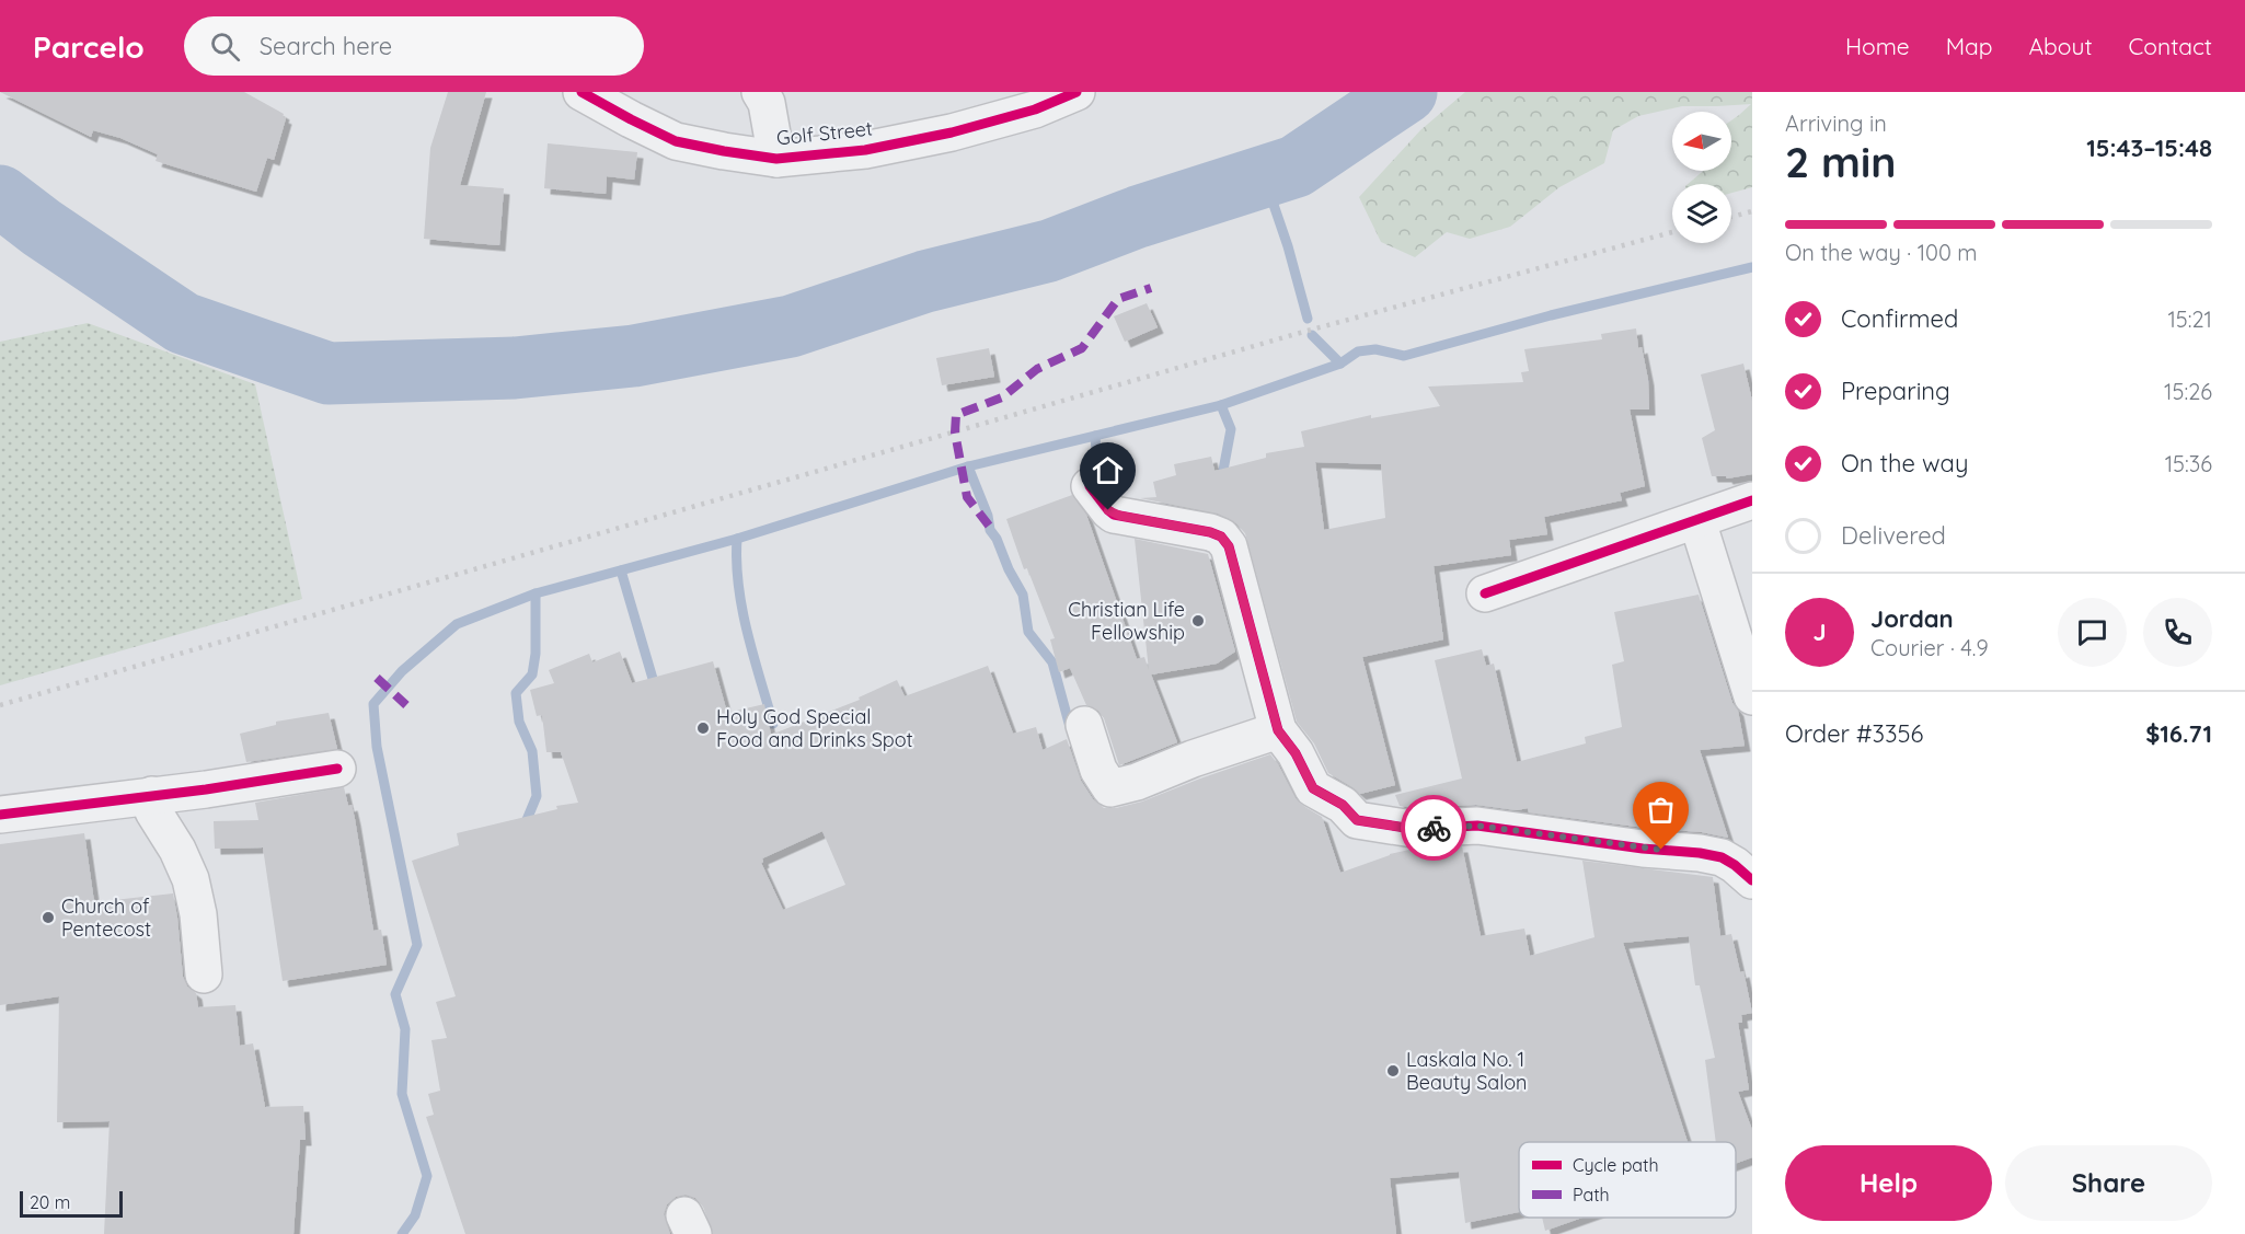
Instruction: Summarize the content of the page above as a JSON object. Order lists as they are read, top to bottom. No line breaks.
{"streets":{"street":["Golf Street"]},"places":["Christian Life Fellowship","Holy God Special Food and Drinks Spot","Church of Pentecost","Laskala No. 1 Beauty Salon"],"legend":["Cycle path","Path"],"scale_bar":"20 m","north":"left","page":{"header":"Parcelo","search":"Search here","nav":["Home","Map","About","Contact"],"heading":["2 min","Arriving in","15:43–15:48"],"panel":["Jordan","Courier · 4.9","Order #3356","$16.71"],"bar":"On the way · 100 m","list":[["Confirmed","15:21"],["Preparing","15:26"],["On the way","15:36"],"Delivered"],"round":"J","buttons":["Help","Share"],"scale":"20 m"}}
